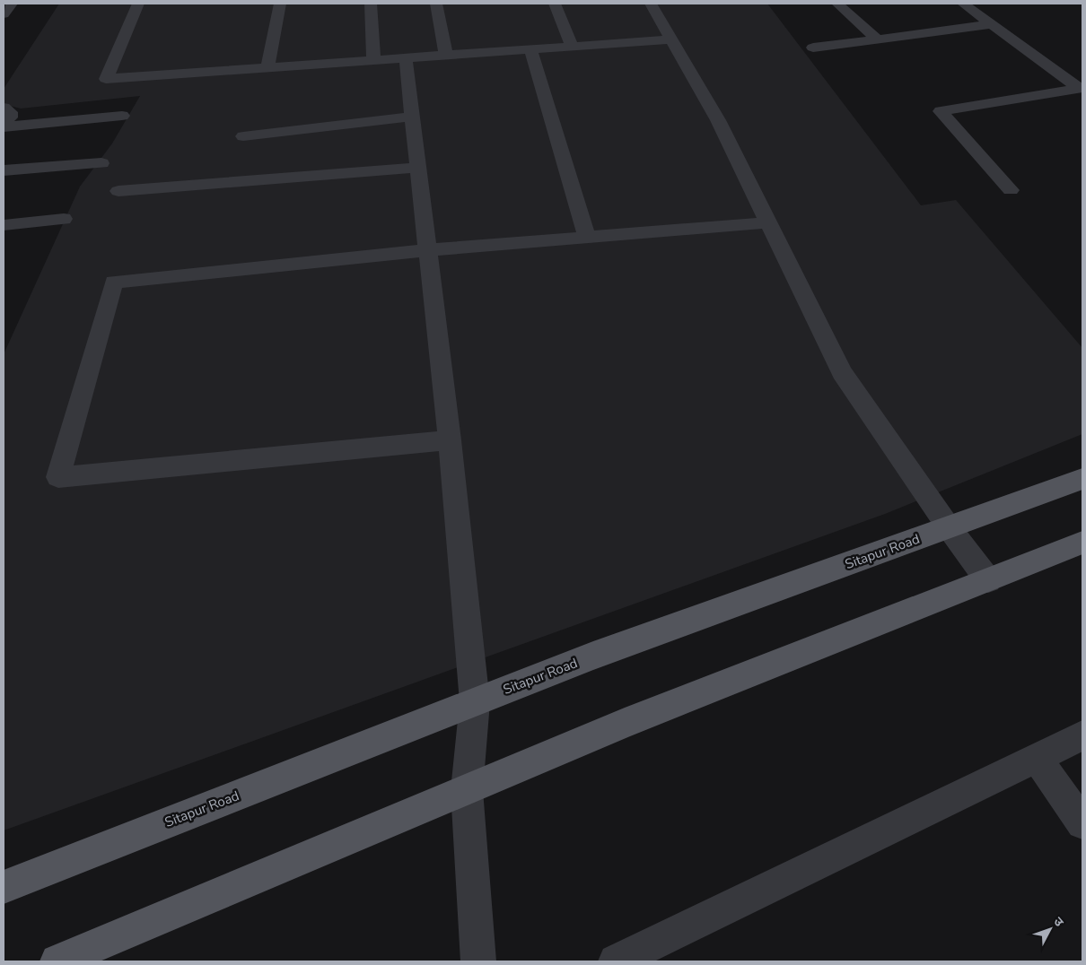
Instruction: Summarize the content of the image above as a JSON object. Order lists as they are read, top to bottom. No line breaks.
{"streets":{"main road":["Sitapur Road"]},"north":"top right"}
